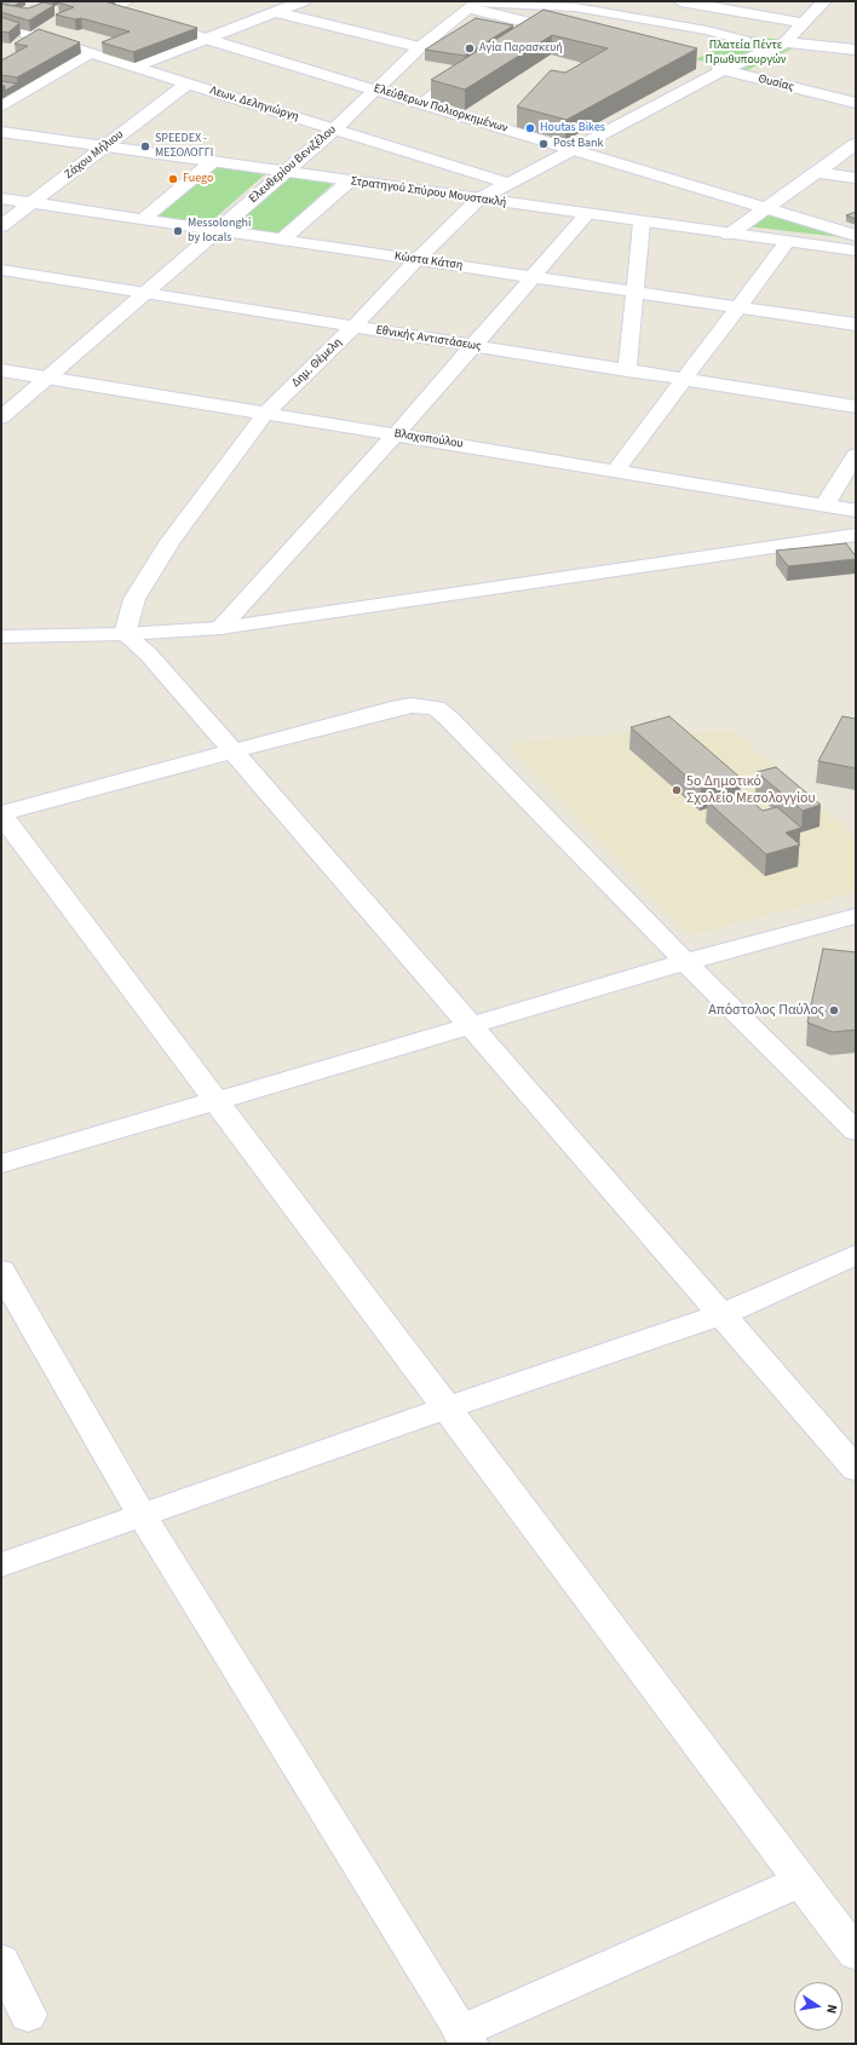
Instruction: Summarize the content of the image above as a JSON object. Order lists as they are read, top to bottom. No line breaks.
{"streets":{"street":["Θυσίας","Λεων. Δεληγιώργη","Ελεύθερων Πολιορκημένων","Ζάχου Μήλιου","Ελευθερίου Βενιζέλου","Στρατηγού Σπύρου Μουστακλή","Κώστα Κάτση","Εθνικής Αντιστάσεως","Δημ. Θέμελη","Βλαχοπούλου"]},"crossings":[["Θυσίας","Δημ. Θέμελη"],["Λεων. Δεληγιώργη","Ζάχου Μήλιου"],["Λεων. Δεληγιώργη","Ελευθερίου Βενιζέλου"],["Λεων. Δεληγιώργη","Δημ. Θέμελη"],["Ελεύθερων Πολιορκημένων","Ελευθερίου Βενιζέλου"],["Ελεύθερων Πολιορκημένων","Δημ. Θέμελη"],["Ζάχου Μήλιου","Στρατηγού Σπύρου Μουστακλή"],["Ζάχου Μήλιου","Κώστα Κάτση"],["Ελευθερίου Βενιζέλου","Στρατηγού Σπύρου Μουστακλή"],["Ελευθερίου Βενιζέλου","Κώστα Κάτση"],["Ελευθερίου Βενιζέλου","Εθνικής Αντιστάσεως"],["Ελευθερίου Βενιζέλου","Βλαχοπούλου"],["Στρατηγού Σπύρου Μουστακλή","Δημ. Θέμελη"],["Κώστα Κάτση","Δημ. Θέμελη"],["Εθνικής Αντιστάσεως","Δημ. Θέμελη"],["Δημ. Θέμελη","Βλαχοπούλου"]],"parks":["Πλατεία Πέντε Πρωθυπουργών"],"places":["Αγία Παρασκευή","Houtas Bikes","Post Bank","SPEEDEX - ΜΕΣΟΛΟΓΓΙ","Fuego","Messolonghi by locals","5ο Δημοτικό Σχολείο Μεσολογγίου","Απόστολος Παύλος"],"north":"right"}
